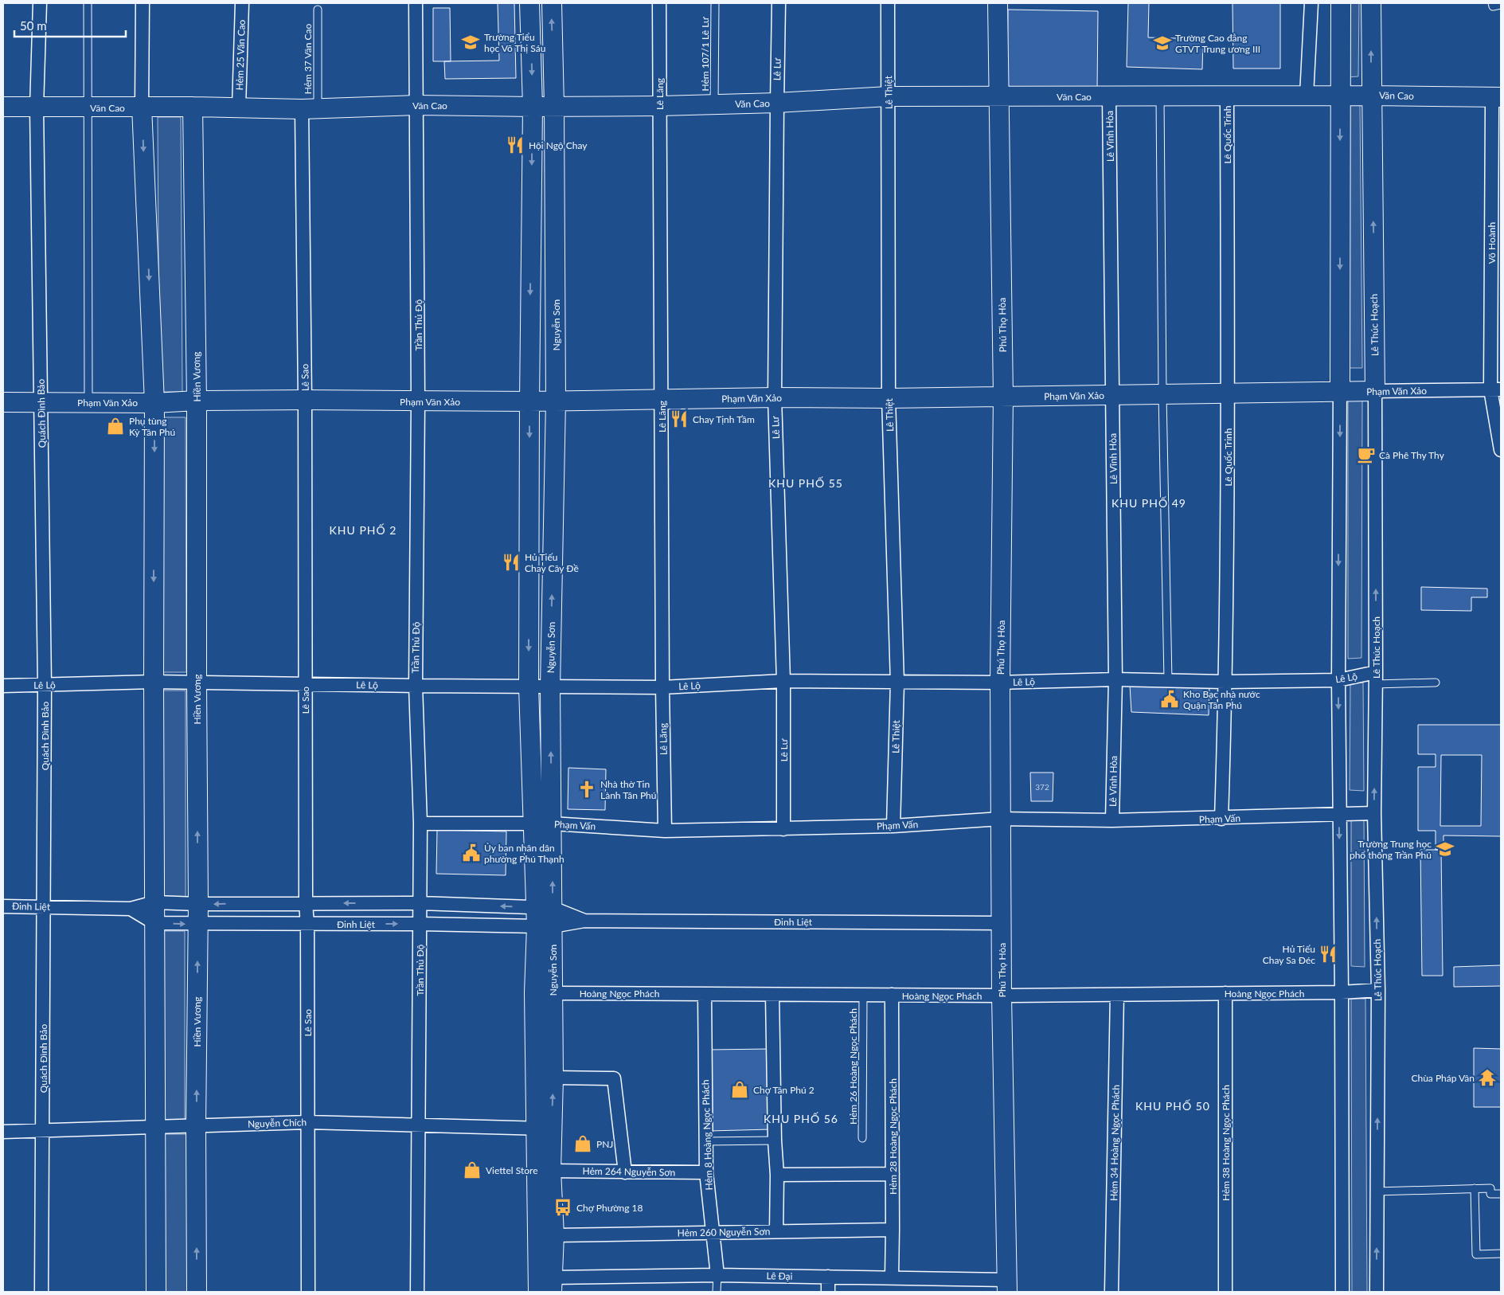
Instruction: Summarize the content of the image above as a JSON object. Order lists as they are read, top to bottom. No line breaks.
{"streets":{"street":["Hẻm 25 Văn Cao","Lê Lư","Lê Thiệt","Lê Lăng","Văn Cao","Lê Quốc Trinh","Lê Vĩnh Hòa","Võ Hoành","Trần Thủ Độ","Nguyễn Sơn","Phú Thọ Hòa","Lê Thúc Hoạch","Hiền Vương","Lê Sao","Phạm Văn Xảo","Quách Đình Bảo","Lê Lộ","Phạm Vấn","Đinh Liệt","Hoàng Ngọc Phách","Nguyễn Chích","Hẻm 8 Hoàng Ngọc Phách","Hẻm 28 Hoàng Ngọc Phách","Hẻm 34 Hoàng Ngọc Phách","Hẻm 38 Hoàng Ngọc Phách","Hẻm 264 Nguyễn Sơn","Hẻm 260 Nguyễn Sơn","Lê Đại"],"lane":["Hẻm 107/1 Lê Lư","Hẻm 37 Văn Cao","Hẻm 26 Hoàng Ngọc Phách"]},"crossings":[["Hẻm 107/1 Lê Lư","Văn Cao"],["Hẻm 25 Văn Cao","Văn Cao"],["Hẻm 37 Văn Cao","Văn Cao"],["Hẻm 37 Văn Cao","Lê Sao"],["Lê Lư","Văn Cao"],["Lê Lư","Phạm Văn Xảo"],["Lê Lư","Lê Lộ"],["Lê Lư","Phạm Vấn"],["Lê Thiệt","Văn Cao"],["Lê Thiệt","Phạm Văn Xảo"],["Lê Thiệt","Lê Lộ"],["Lê Thiệt","Phạm Vấn"],["Lê Lăng","Văn Cao"],["Lê Lăng","Phạm Văn Xảo"],["Lê Lăng","Lê Lộ"],["Lê Lăng","Phạm Vấn"],["Văn Cao","Lê Quốc Trinh"],["Văn Cao","Lê Vĩnh Hòa"],["Văn Cao","Võ Hoành"],["Văn Cao","Trần Thủ Độ"],["Văn Cao","Nguyễn Sơn"],["Văn Cao","Phú Thọ Hòa"],["Văn Cao","Lê Thúc Hoạch"],["Văn Cao","Hiền Vương"],["Văn Cao","Lê Sao"],["Văn Cao","Quách Đình Bảo"],["Lê Quốc Trinh","Phạm Văn Xảo"],["Lê Quốc Trinh","Lê Lộ"],["Lê Quốc Trinh","Phạm Vấn"],["Lê Vĩnh Hòa","Phạm Văn Xảo"],["Lê Vĩnh Hòa","Lê Lộ"],["Lê Vĩnh Hòa","Phạm Vấn"],["Võ Hoành","Phạm Văn Xảo"],["Trần Thủ Độ","Phạm Văn Xảo"],["Trần Thủ Độ","Lê Lộ"],["Trần Thủ Độ","Phạm Vấn"],["Trần Thủ Độ","Đinh Liệt"],["Trần Thủ Độ","Nguyễn Chích"],["Nguyễn Sơn","Phạm Văn Xảo"],["Nguyễn Sơn","Lê Lộ"],["Nguyễn Sơn","Phạm Vấn"],["Nguyễn Sơn","Đinh Liệt"],["Nguyễn Sơn","Hoàng Ngọc Phách"],["Nguyễn Sơn","Nguyễn Chích"],["Nguyễn Sơn","Hẻm 264 Nguyễn Sơn"],["Nguyễn Sơn","Hẻm 260 Nguyễn Sơn"],["Nguyễn Sơn","Lê Đại"],["Phú Thọ Hòa","Phạm Văn Xảo"],["Phú Thọ Hòa","Lê Lộ"],["Phú Thọ Hòa","Phạm Vấn"],["Phú Thọ Hòa","Đinh Liệt"],["Phú Thọ Hòa","Hoàng Ngọc Phách"],["Phú Thọ Hòa","Lê Đại"],["Lê Thúc Hoạch","Phạm Văn Xảo"],["Lê Thúc Hoạch","Lê Lộ"],["Lê Thúc Hoạch","Phạm Vấn"],["Lê Thúc Hoạch","Hoàng Ngọc Phách"],["Hiền Vương","Phạm Văn Xảo"],["Hiền Vương","Lê Lộ"],["Hiền Vương","Đinh Liệt"],["Hiền Vương","Nguyễn Chích"],["Lê Sao","Phạm Văn Xảo"],["Lê Sao","Lê Lộ"],["Lê Sao","Đinh Liệt"],["Lê Sao","Nguyễn Chích"],["Phạm Văn Xảo","Quách Đình Bảo"],["Quách Đình Bảo","Lê Lộ"],["Quách Đình Bảo","Đinh Liệt"],["Quách Đình Bảo","Nguyễn Chích"],["Hoàng Ngọc Phách","Hẻm 26 Hoàng Ngọc Phách"],["Hoàng Ngọc Phách","Hẻm 8 Hoàng Ngọc Phách"],["Hoàng Ngọc Phách","Hẻm 28 Hoàng Ngọc Phách"],["Hoàng Ngọc Phách","Hẻm 34 Hoàng Ngọc Phách"],["Hoàng Ngọc Phách","Hẻm 38 Hoàng Ngọc Phách"],["Hẻm 8 Hoàng Ngọc Phách","Hẻm 264 Nguyễn Sơn"],["Hẻm 8 Hoàng Ngọc Phách","Hẻm 260 Nguyễn Sơn"],["Hẻm 8 Hoàng Ngọc Phách","Lê Đại"],["Hẻm 28 Hoàng Ngọc Phách","Hẻm 260 Nguyễn Sơn"],["Hẻm 28 Hoàng Ngọc Phách","Lê Đại"]],"districts":["KHU PHỐ 55","KHU PHỐ 49","KHU PHỐ 2","KHU PHỐ 50","KHU PHỐ 56"],"places":{"school or university":["Trường Tiểu học Võ Thị Sáu","Trường Cao đẳng GTVT Trung ương III","Trường Trung học phổ thông Trần Phú"],"restaurant":["Hội Ngộ Chay","Chay Tịnh Tầm","Hủ Tiếu Chay Cây Đề","Hủ Tiếu Chay Sa Đéc"],"shop":["Phụ tùng Kỳ Tân Phú","Chợ Tân Phú 2","PNJ","Viettel Store"],"cafe":["Cà Phê Thy Thy"],"public building":["Kho Bạc nhà nước Quận Tân Phú","Ủy ban nhân dân phường Phú Thạnh"],"church":["Nhà thờ Tin Lành Tân Phú"],"temple":["Chùa Pháp Vân"],"bus stop":["Chợ Phường 18"]},"house_numbers":["372"],"scale_bar":"50 m"}
